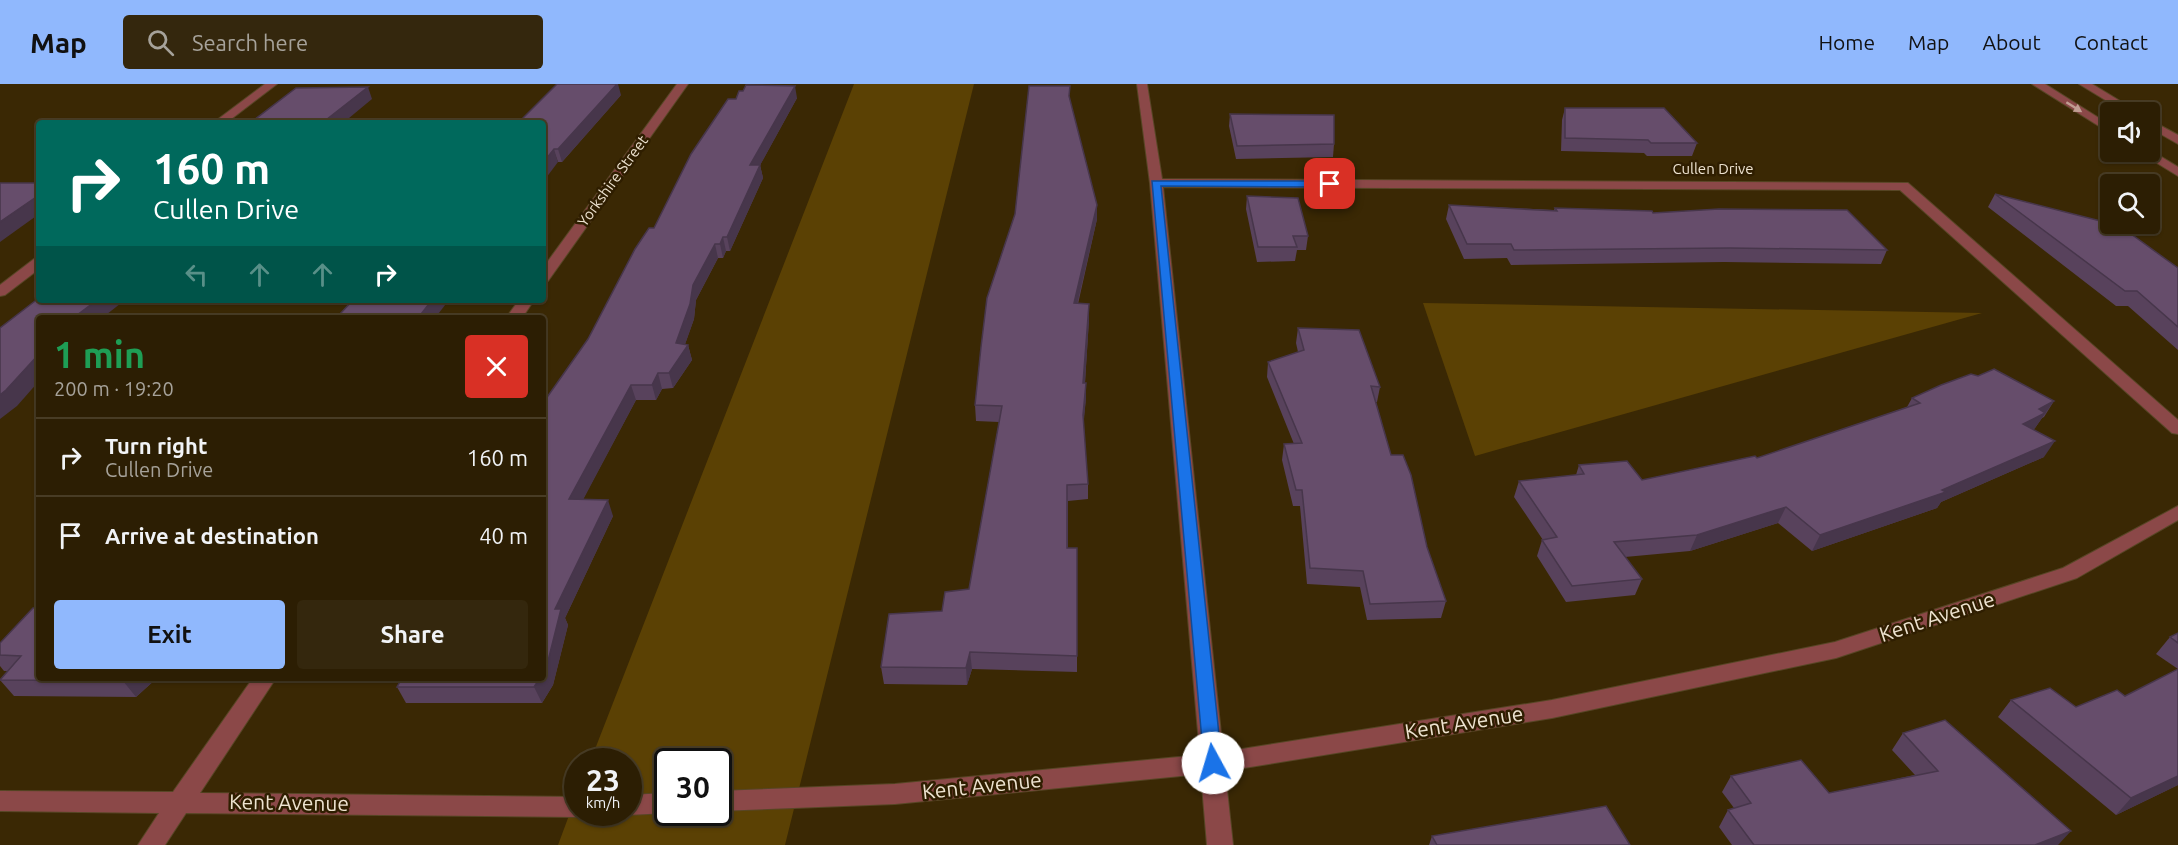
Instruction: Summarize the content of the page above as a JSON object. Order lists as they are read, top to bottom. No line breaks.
{"streets":{"street":["Cullen Drive","Yorkshire Street","Kent Avenue"]},"page":{"header":"Map","search":"Search here","nav":["Home","Map","About","Contact"],"turn":["160 m","Cullen Drive"],"heading":["1 min","200 m · 19:20"],"list":[{"name":"Turn right","note":"Cullen Drive","value":"160 m"},{"name":"Arrive at destination","value":"40 m"}],"buttons":["Exit","Share"],"speed":"23 km/h","limit":"30"}}
